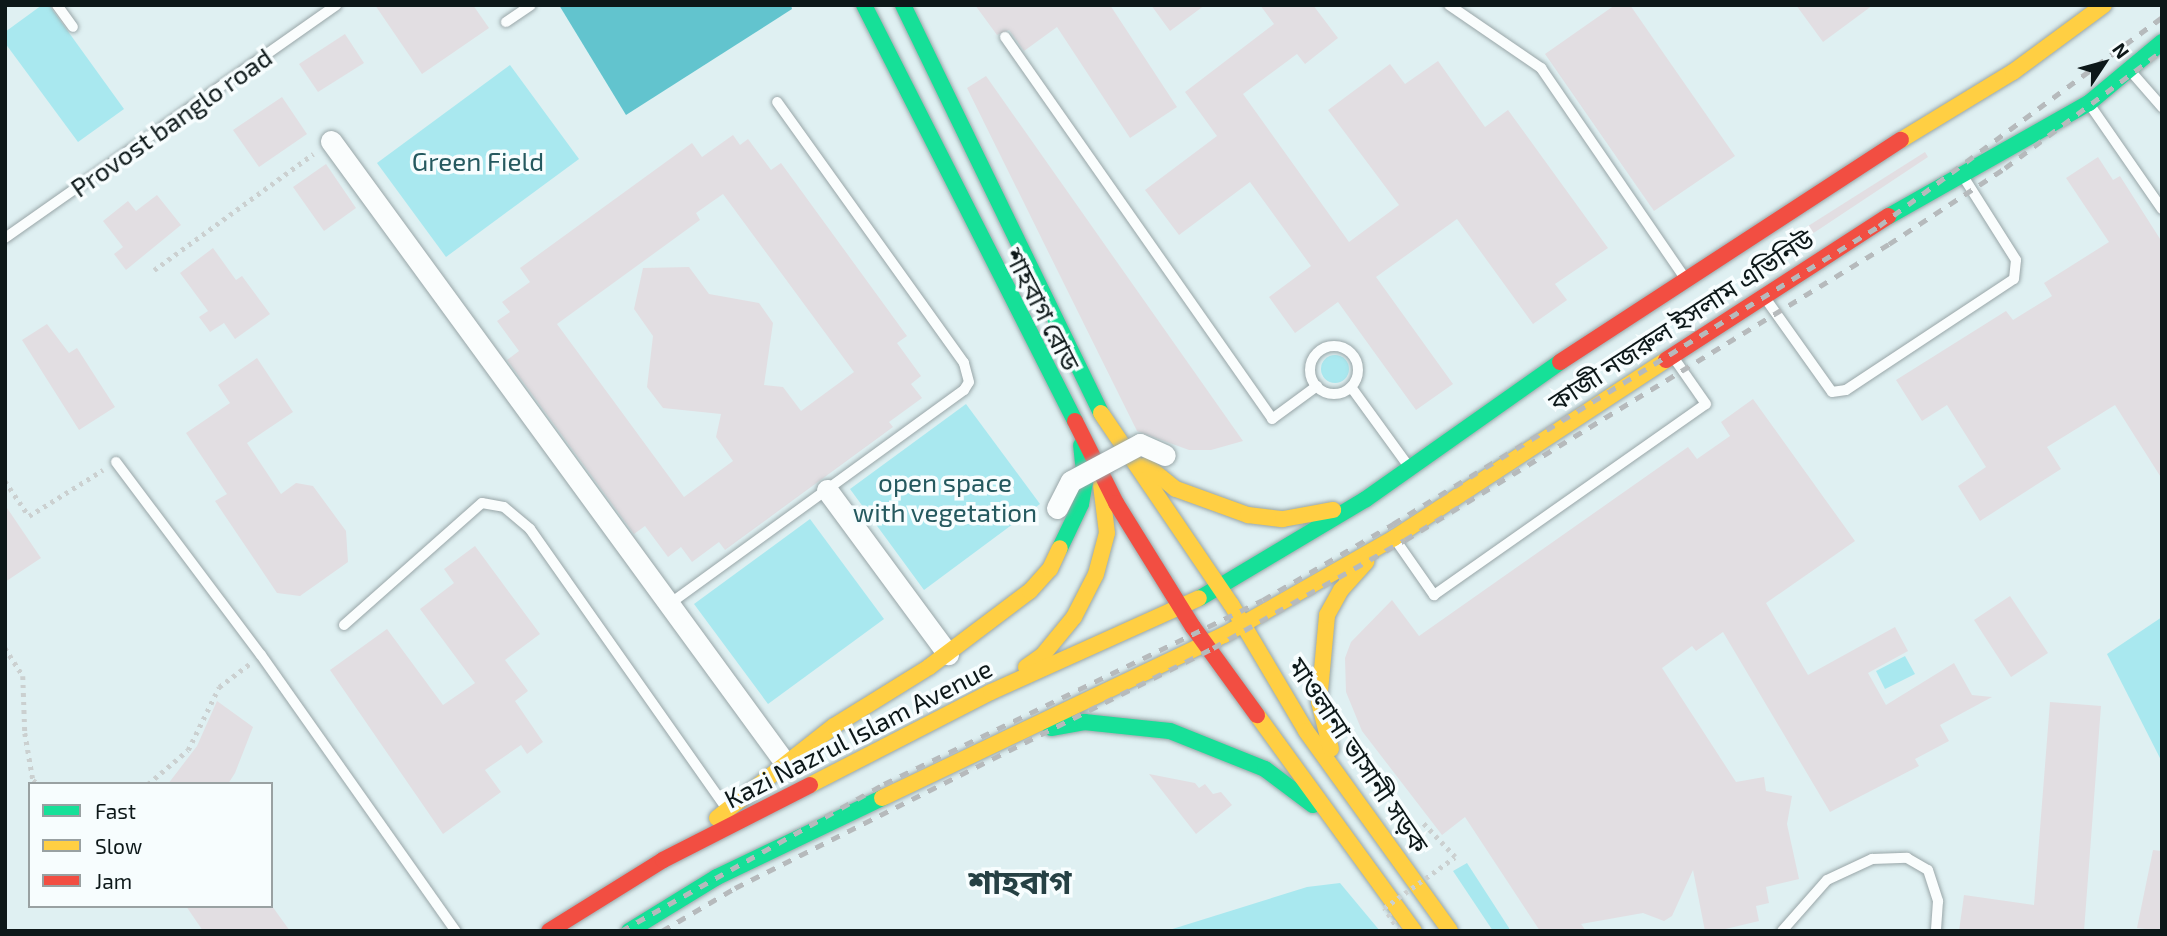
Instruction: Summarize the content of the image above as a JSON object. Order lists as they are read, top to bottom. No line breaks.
{"streets":{"main road":["শাহবাগ রোড","কাজী নজরুল ইসলাম এভিনিউ","Kazi Nazrul Islam Avenue","মাওলানা ভাসানী সড়ক"],"lane":["Provost banglo road"]},"crossings":[["শাহবাগ রোড","কাজী নজরুল ইসলাম এভিনিউ"],["শাহবাগ রোড","Kazi Nazrul Islam Avenue"],["শাহবাগ রোড","মাওলানা ভাসানী সড়ক"],["কাজী নজরুল ইসলাম এভিনিউ","Kazi Nazrul Islam Avenue"],["কাজী নজরুল ইসলাম এভিনিউ","মাওলানা ভাসানী সড়ক"],["Kazi Nazrul Islam Avenue","মাওলানা ভাসানী সড়ক"]],"districts":["শাহবাগ"],"parks":["Green Field","open space with vegetation"],"legend":["Fast","Slow","Jam"],"north":"top right"}
